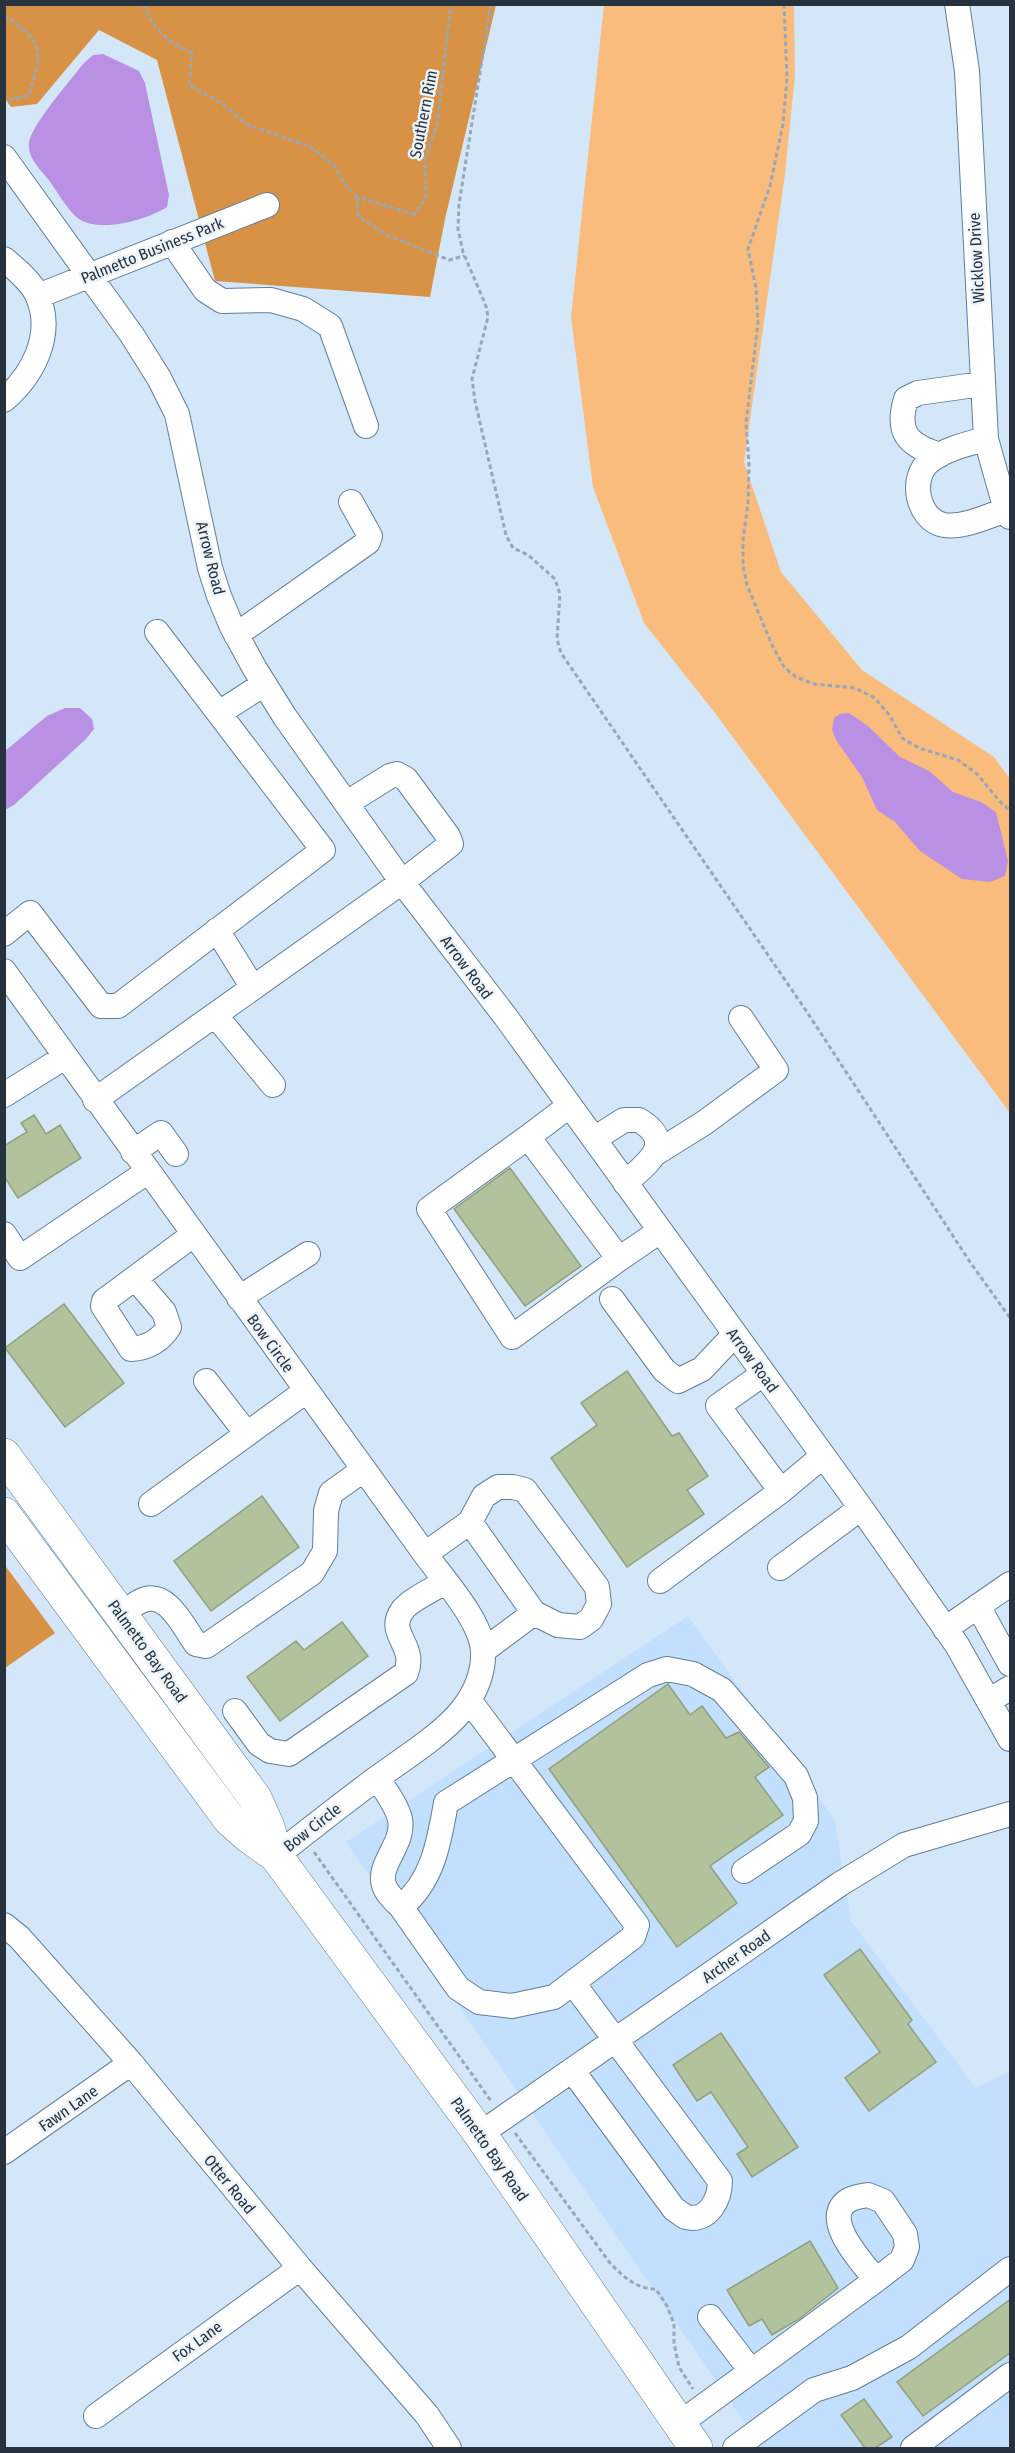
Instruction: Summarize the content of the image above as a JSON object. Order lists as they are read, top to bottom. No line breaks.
{"streets":{"highway":["Palmetto Bay Road"],"street":["Palmetto Business Park","Wicklow Drive","Arrow Road","Bow Circle","Archer Road","Fawn Lane","Otter Road","Fox Lane"],"path":["Southern Rim"]},"crossings":[["Palmetto Business Park","Arrow Road"],["Bow Circle","Palmetto Bay Road"],["Palmetto Bay Road","Archer Road"],["Fawn Lane","Otter Road"],["Otter Road","Fox Lane"]]}
